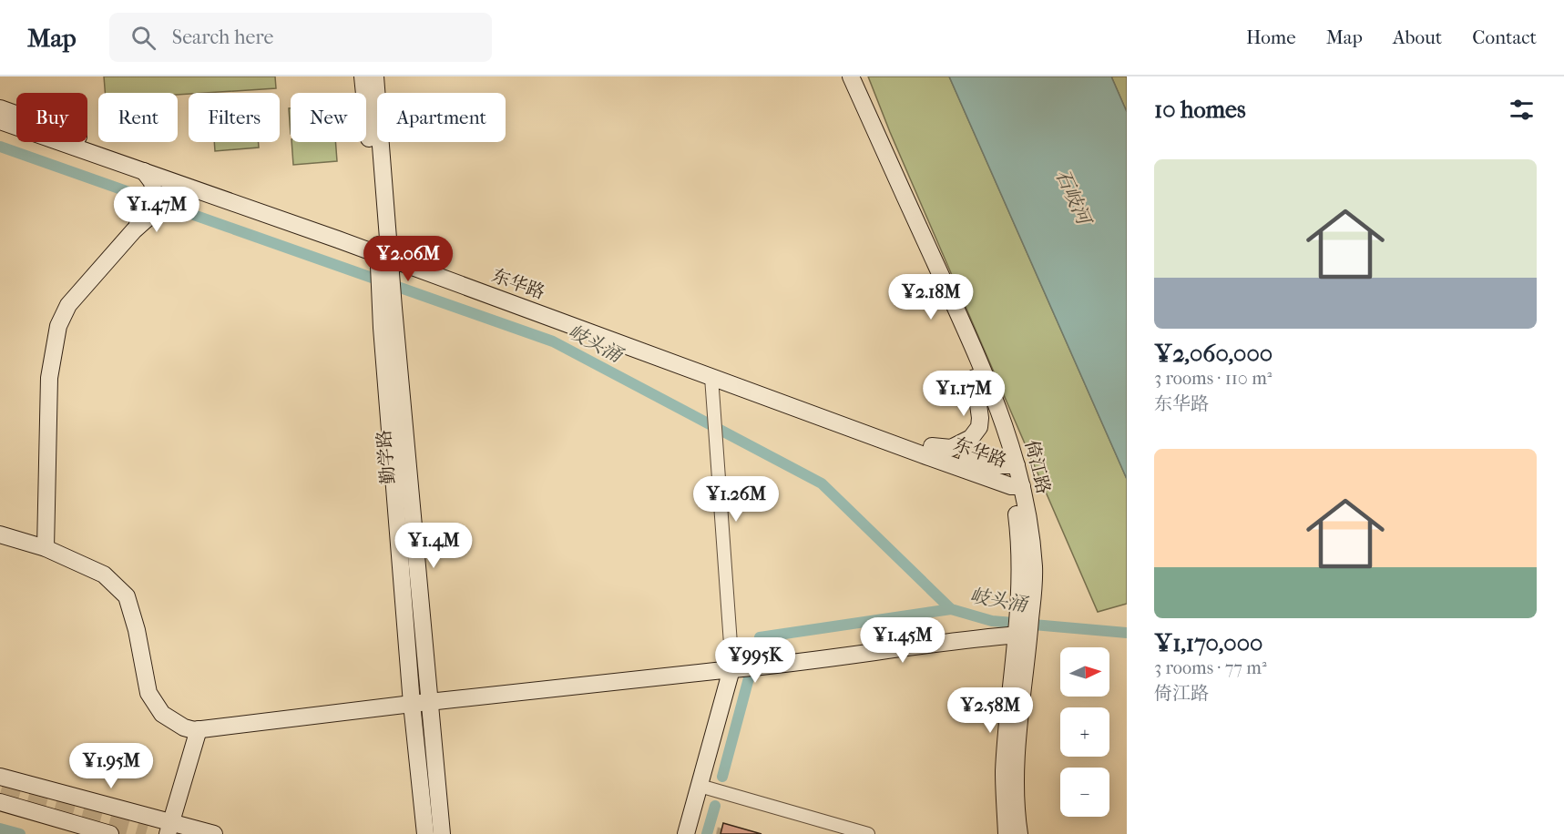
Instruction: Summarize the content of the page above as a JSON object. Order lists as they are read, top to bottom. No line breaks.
{"streets":{"main road":["东华路","勤学路","倚江路"]},"crossings":[["东华路","勤学路"],["东华路","倚江路"]],"water":["石岐河","岐头涌"],"north":"right","page":{"header":"Map","search":"Search here","nav":["Home","Map","About","Contact"],"heading":"10 homes","chip":["Buy","Rent","Filters","New","Apartment"],"list":[{"name":"¥2,060,000","note":"3 rooms · 110 m² · 东华路"},{"name":"¥1,170,000","note":"3 rooms · 77 m² · 倚江路"}],"price":["¥1.47M","¥2.06M","¥2.18M","¥1.17M","¥1.26M","¥1.4M","¥1.45M","¥995K","¥2.58M","¥1.95M"],"map_buttons":["+","−"]}}
